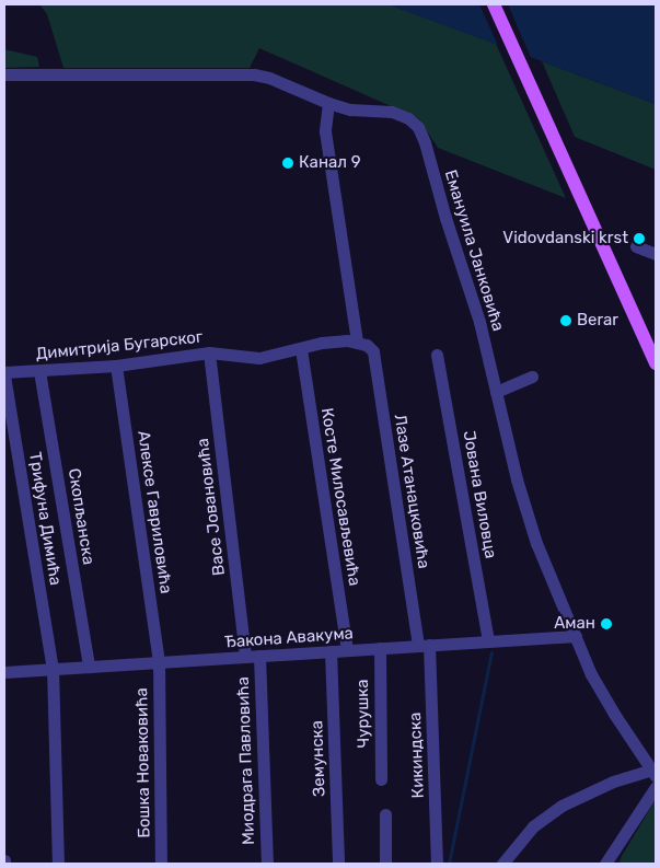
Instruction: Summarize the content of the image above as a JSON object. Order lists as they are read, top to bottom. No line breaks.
{"streets":{"street":["Емануила Јанковића","Димитрија Бугарског","Лазе Атанацковића","Јована Виловца","Косте Милосављевића","Васе Јовановића","Алексе Гавриловића","Скопљанска","Трифуна Димића","Ђакона Авакума","Чурушка","Кикиндска","Земунска","Миодрага Павловића","Бошка Новаковића"]},"crossings":[["Емануила Јанковића","Лазе Атанацковића"],["Емануила Јанковића","Ђакона Авакума"],["Димитрија Бугарског","Лазе Атанацковића"],["Димитрија Бугарског","Косте Милосављевића"],["Димитрија Бугарског","Васе Јовановића"],["Димитрија Бугарског","Алексе Гавриловића"],["Димитрија Бугарског","Скопљанска"],["Димитрија Бугарског","Трифуна Димића"],["Лазе Атанацковића","Ђакона Авакума"],["Лазе Атанацковића","Кикиндска"],["Јована Виловца","Ђакона Авакума"],["Косте Милосављевића","Ђакона Авакума"],["Васе Јовановића","Ђакона Авакума"],["Алексе Гавриловића","Ђакона Авакума"],["Алексе Гавриловића","Бошка Новаковића"],["Скопљанска","Ђакона Авакума"],["Трифуна Димића","Ђакона Авакума"],["Ђакона Авакума","Чурушка"],["Ђакона Авакума","Кикиндска"],["Ђакона Авакума","Земунска"],["Ђакона Авакума","Миодрага Павловића"],["Ђакона Авакума","Бошка Новаковића"]],"places":["Канал 9","Vidovdanski krst","Berar","Аман"]}
